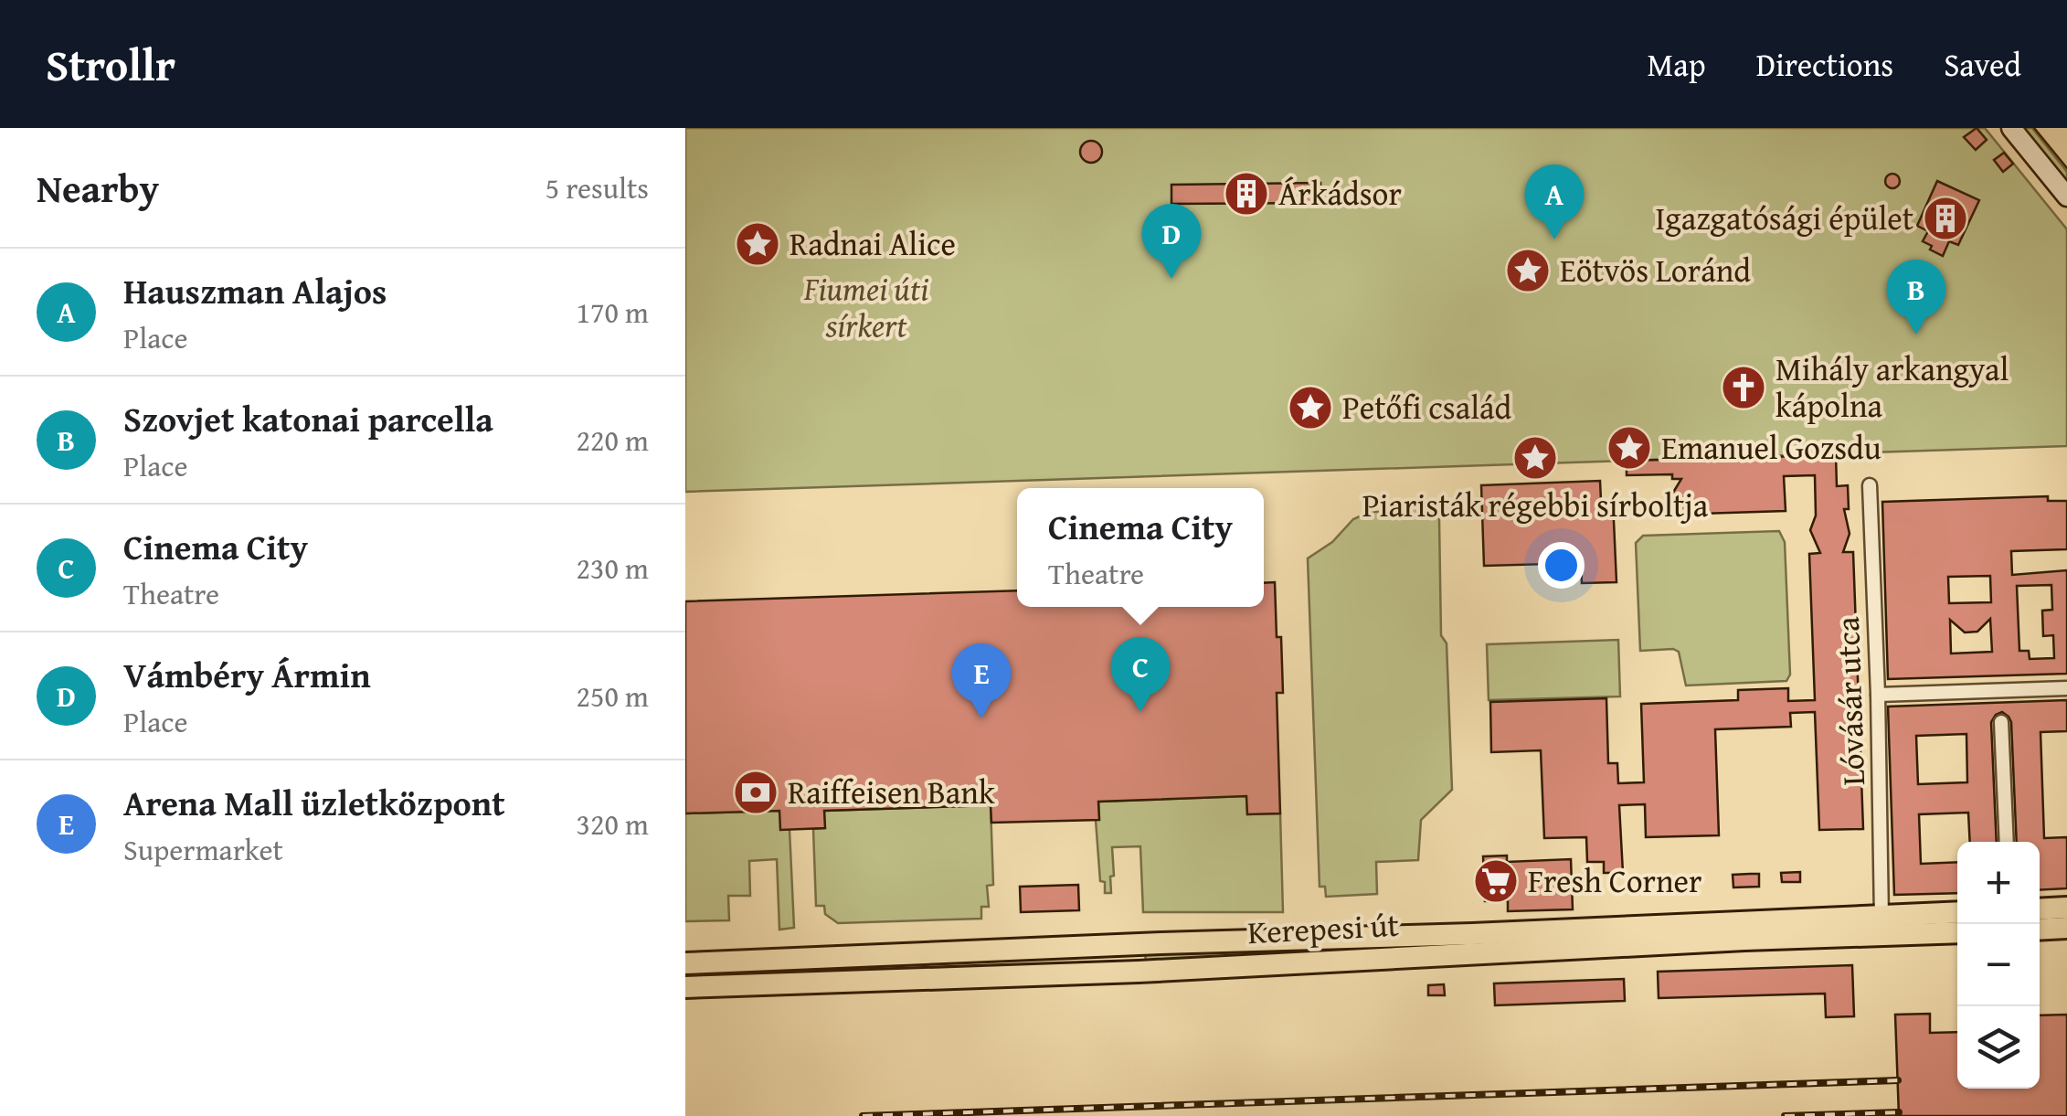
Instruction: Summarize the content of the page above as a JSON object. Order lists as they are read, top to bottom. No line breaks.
{"streets":{"main road":["Kerepesi út"],"street":["Lóvásár utca"]},"crossings":[["Lóvásár utca","Kerepesi út"]],"parks":["Fiumei úti sírkert"],"places":{"building":["Árkádsor","Igazgatósági épület"],"place":["Radnai Alice","Eötvös Loránd","Petőfi család","Emanuel Gozsdu","Piaristák régebbi sírboltja"],"church":["Mihály arkangyal kápolna"],"bank":["Raiffeisen Bank"],"supermarket":["Fresh Corner"]},"page":{"header":"Strollr","nav":["Map","Directions","Saved"],"heading":["Nearby","5 results"],"pins":["A","D","B","C","E"],"list":[{"mark":"A","name":"Hauszman Alajos","note":"Place","value":"170 m"},{"mark":"B","name":"Szovjet katonai parcella","note":"Place","value":"220 m"},{"mark":"C","name":"Cinema City","note":"Theatre","value":"230 m"},{"mark":"D","name":"Vámbéry Ármin","note":"Place","value":"250 m"},{"mark":"E","name":"Arena Mall üzletközpont","note":"Supermarket","value":"320 m"}],"popup":["Cinema City","Theatre"],"map_buttons":["+","−"]}}
